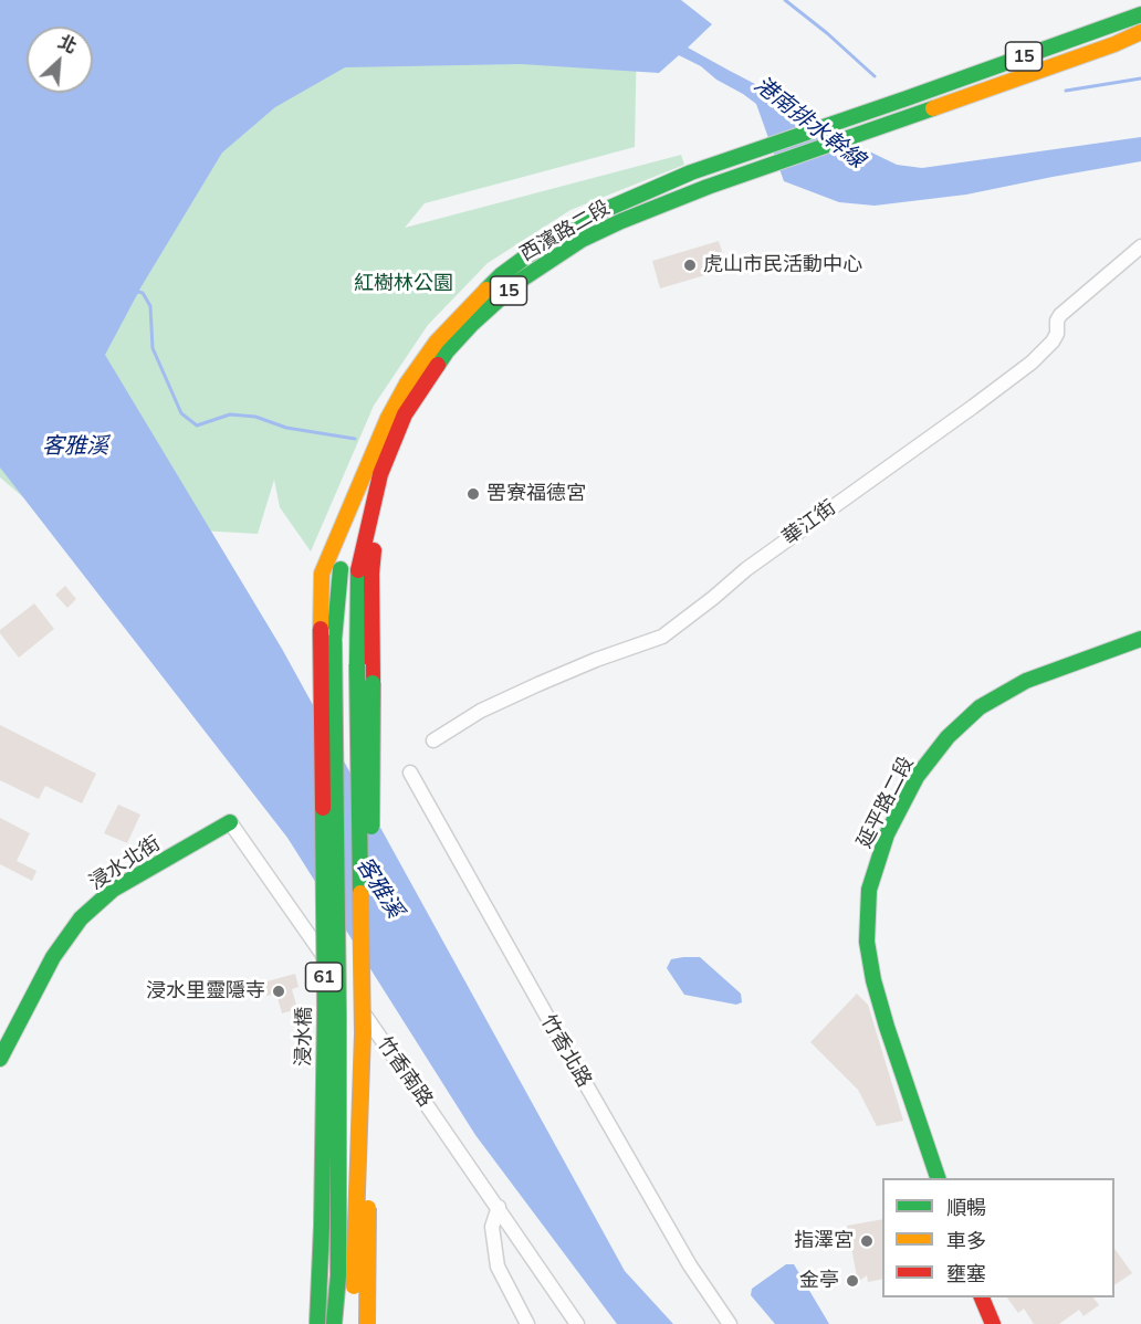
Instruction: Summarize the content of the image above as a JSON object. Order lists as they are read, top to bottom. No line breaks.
{"streets":{"main road":["15","西濱路二段","延平路二段","浸水北街","61","浸水橋"],"street":["華江街","竹香北路","竹香南路"]},"crossings":[["西濱路二段","61"],["西濱路二段","浸水橋"],["浸水北街","竹香南路"]],"water":["港南排水幹線","客雅溪"],"parks":["紅樹林公園"],"places":["虎山市民活動中心","罟寮福德宮","浸水里靈隱寺","指澤宮","金亭"],"legend":["順暢","車多","壅塞"],"north":"top right"}
